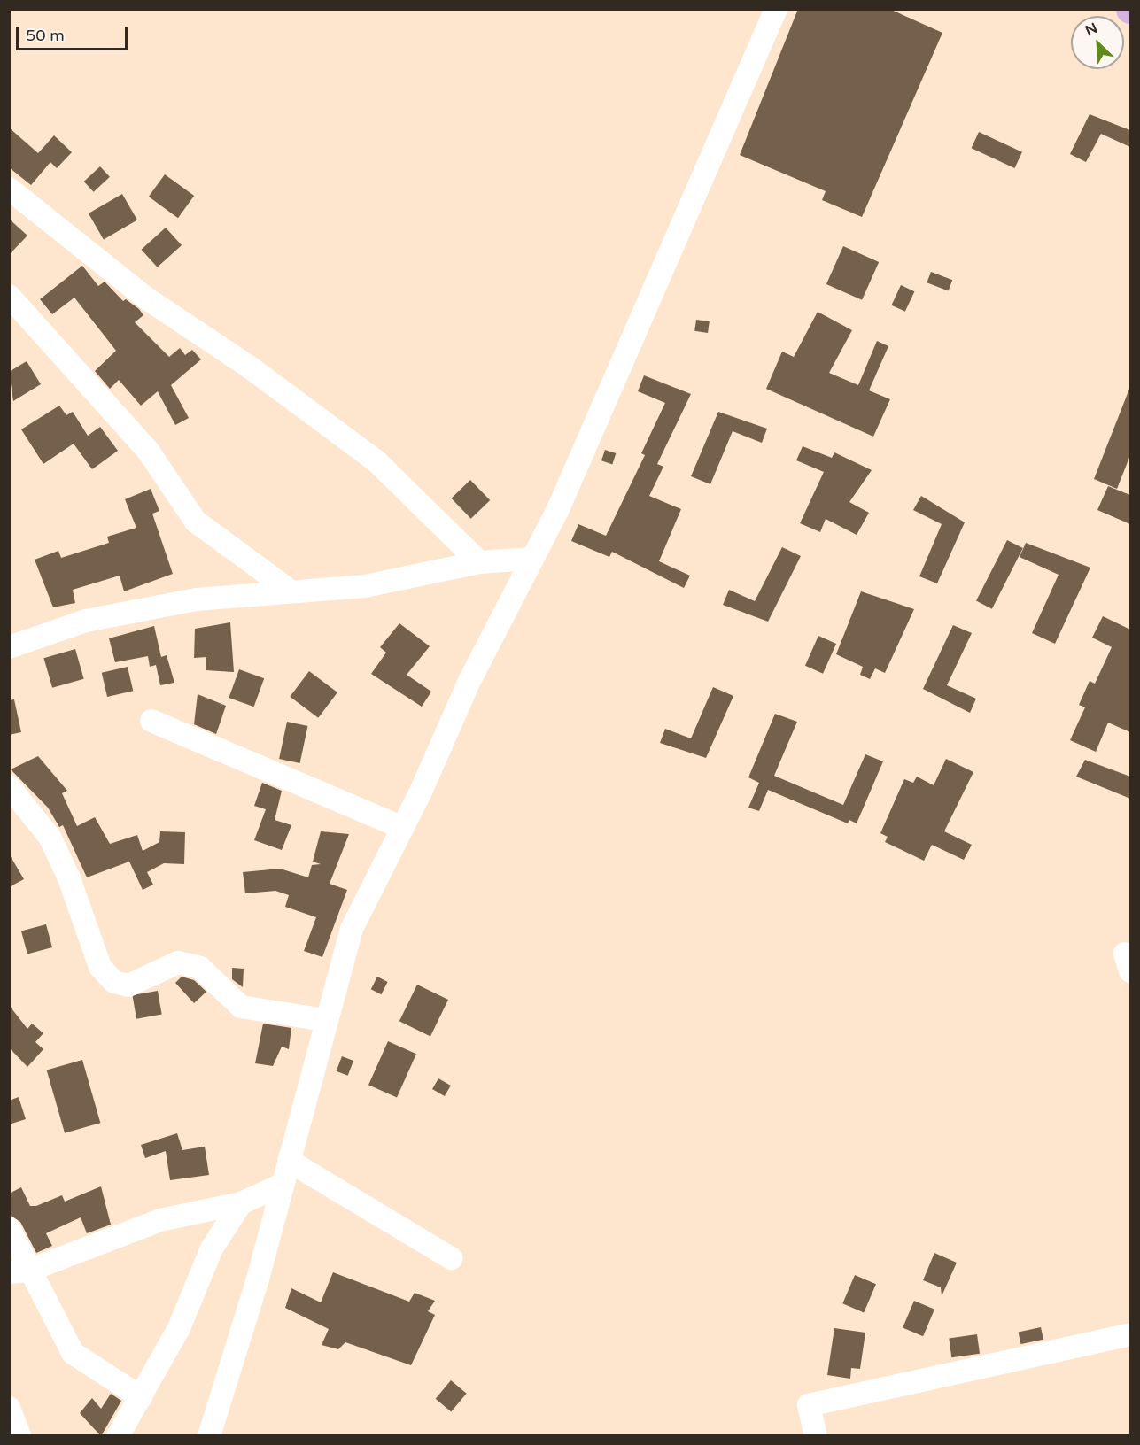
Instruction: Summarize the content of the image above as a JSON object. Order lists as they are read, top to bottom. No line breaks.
{"scale_bar":"50 m","north":"top left"}
